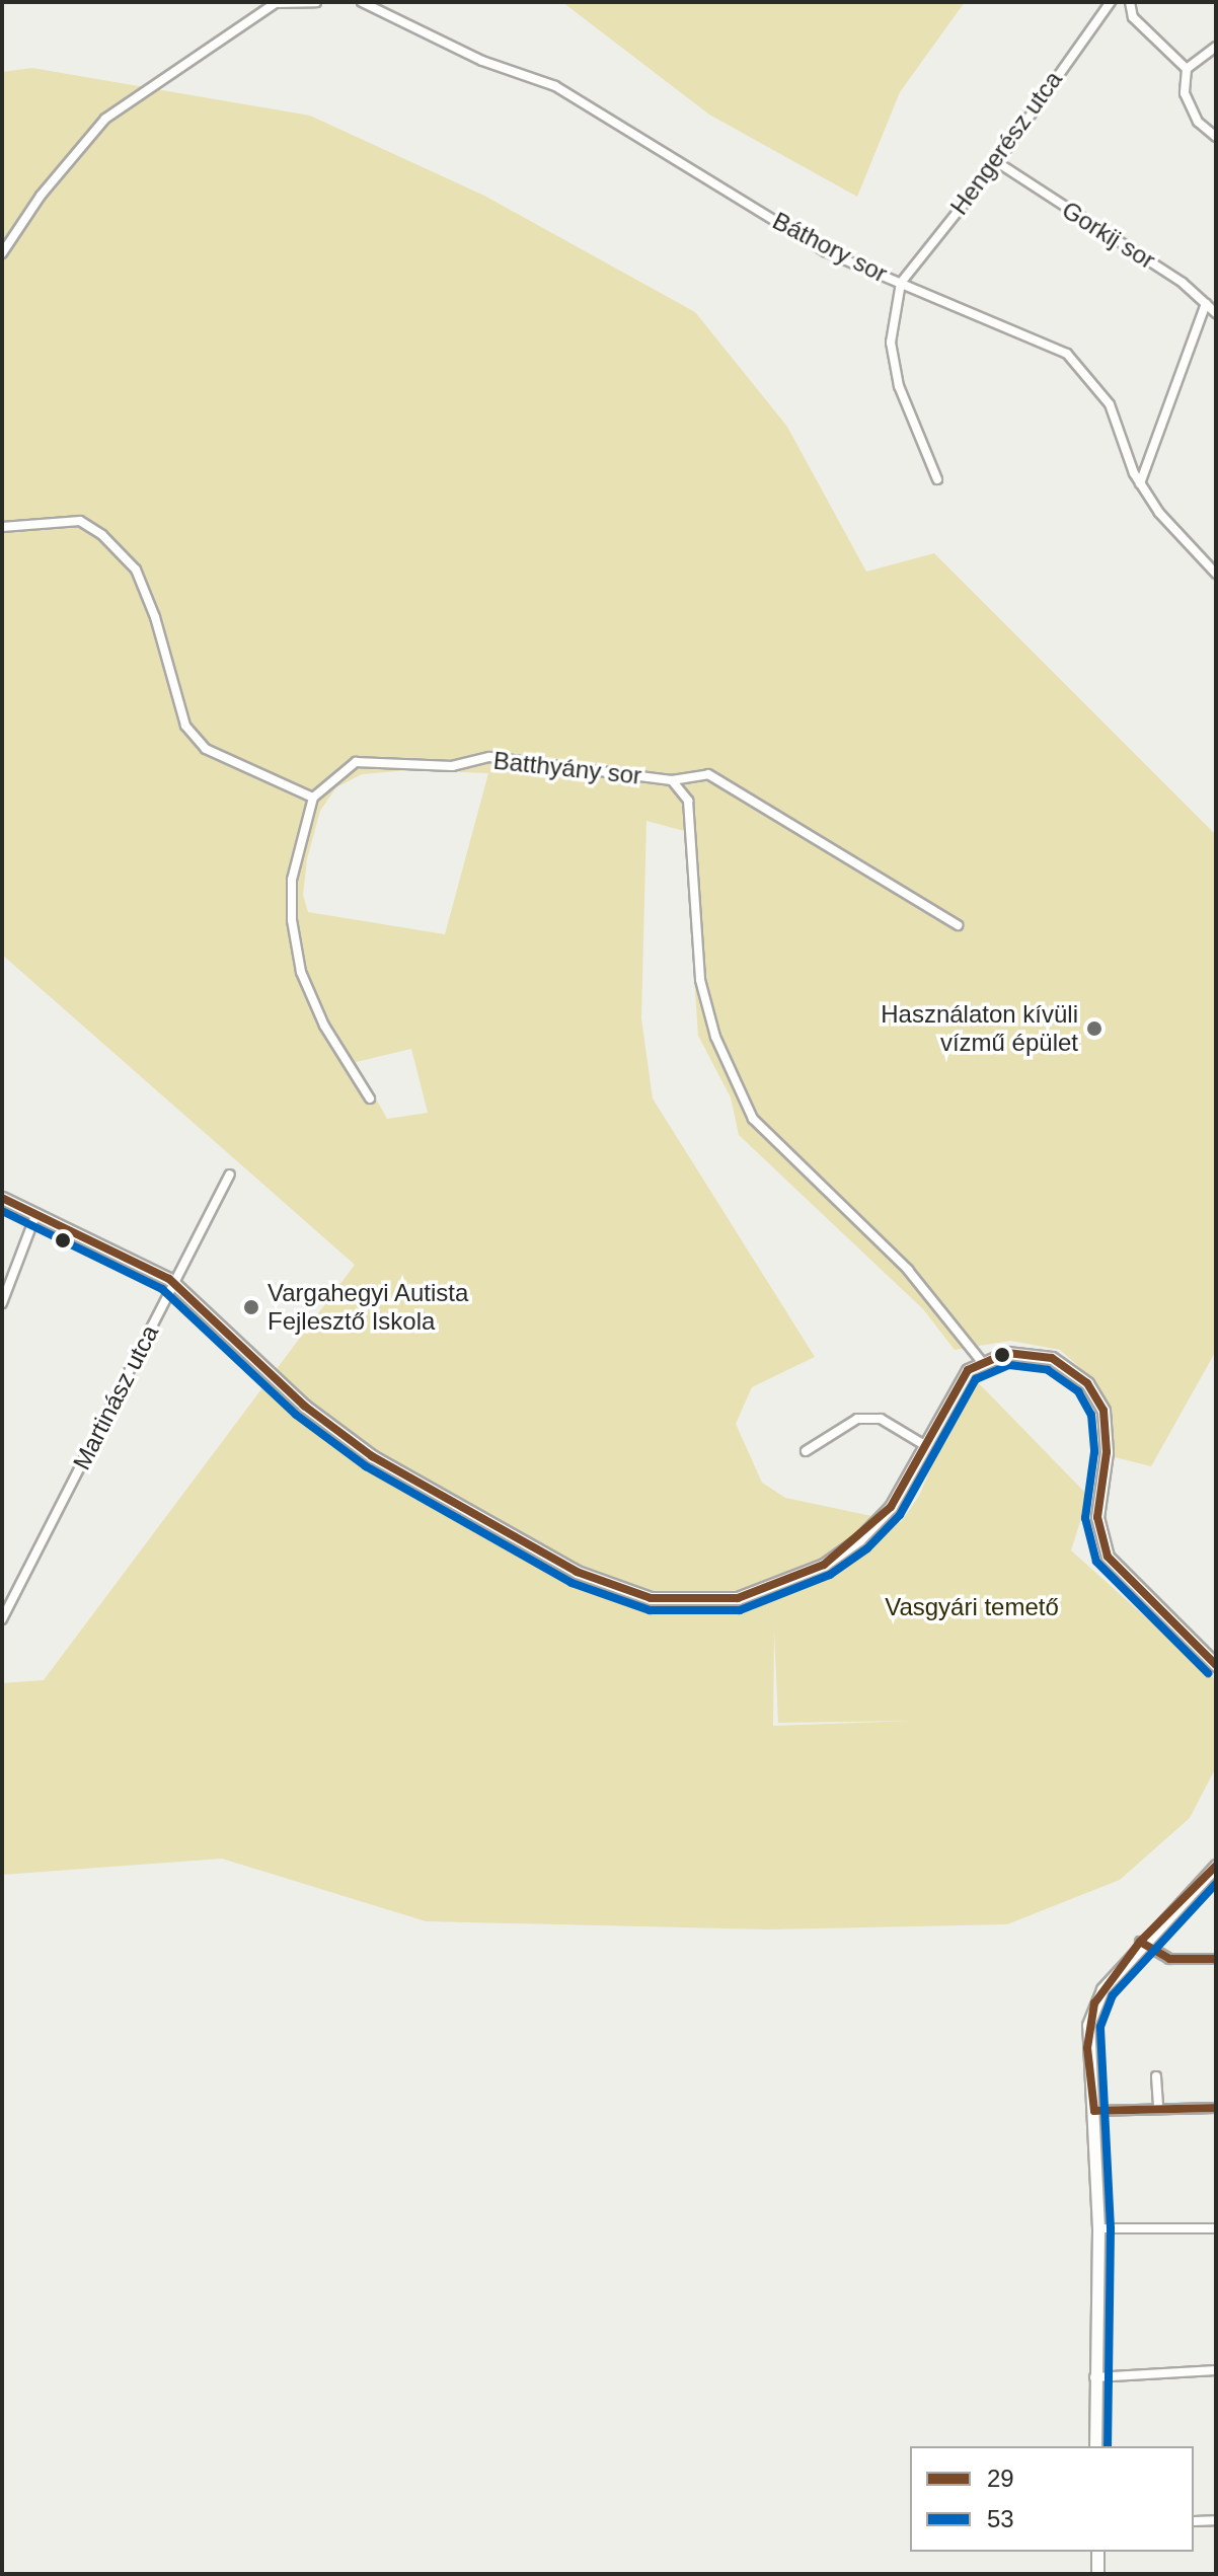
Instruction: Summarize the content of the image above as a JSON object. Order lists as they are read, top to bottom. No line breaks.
{"streets":{"street":["Hengerész utca","Gorkij sor","Báthory sor","Batthyány sor","Martinász utca"]},"crossings":[["Hengerész utca","Gorkij sor"],["Hengerész utca","Báthory sor"]],"parks":["Vasgyári temető"],"places":["Használaton kívüli vízmű épület","Vargahegyi Autista Fejlesztő Iskola"],"lines":["transit line 29","transit line 53"],"legend":["29","53"]}
